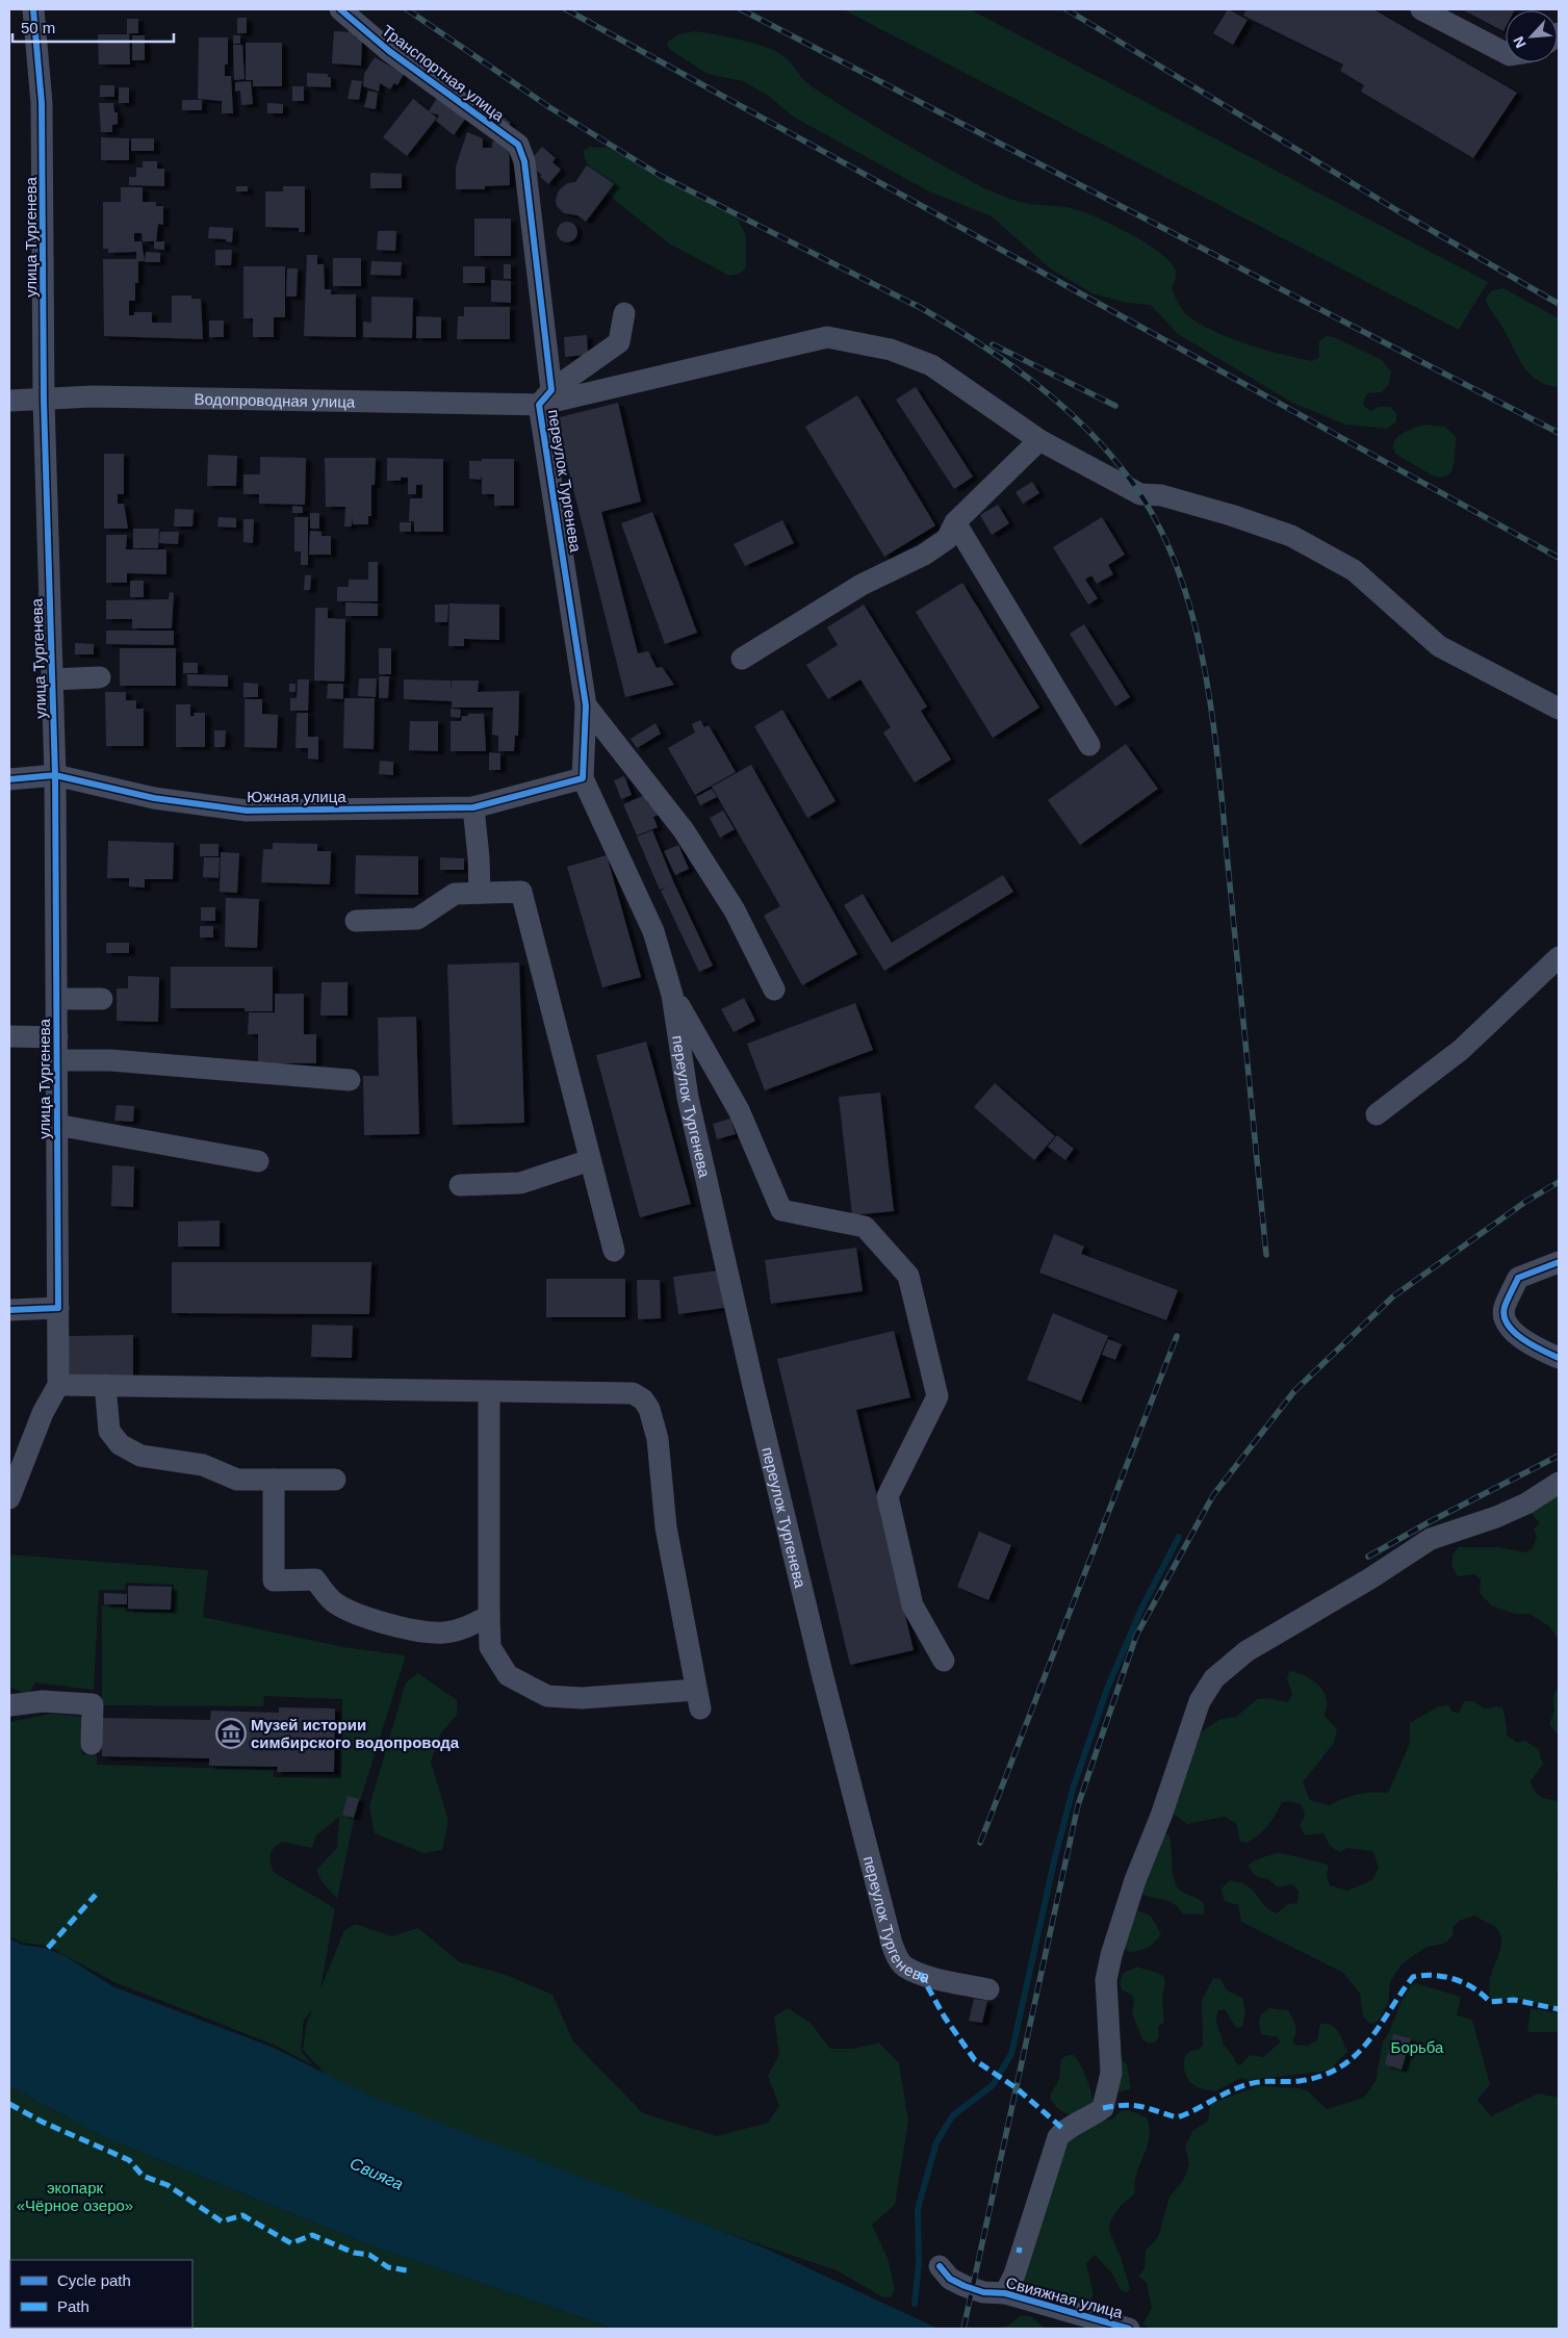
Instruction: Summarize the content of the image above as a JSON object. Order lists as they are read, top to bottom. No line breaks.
{"streets":{"street":["Транспортная улица","улица Тургенева","Водопроводная улица","переулок Тургенева","Южная улица","Свияжная улица"]},"crossings":[["Транспортная улица","переулок Тургенева"],["улица Тургенева","Водопроводная улица"],["улица Тургенева","Южная улица"],["Водопроводная улица","переулок Тургенева"],["переулок Тургенева","Южная улица"]],"water":["Свияга"],"parks":["Борьба","экопарк «Чёрное озеро»"],"places":{"museum":["Музей истории симбирского водопровода"]},"legend":["Cycle path","Path"],"scale_bar":"50 m","north":"bottom left"}
